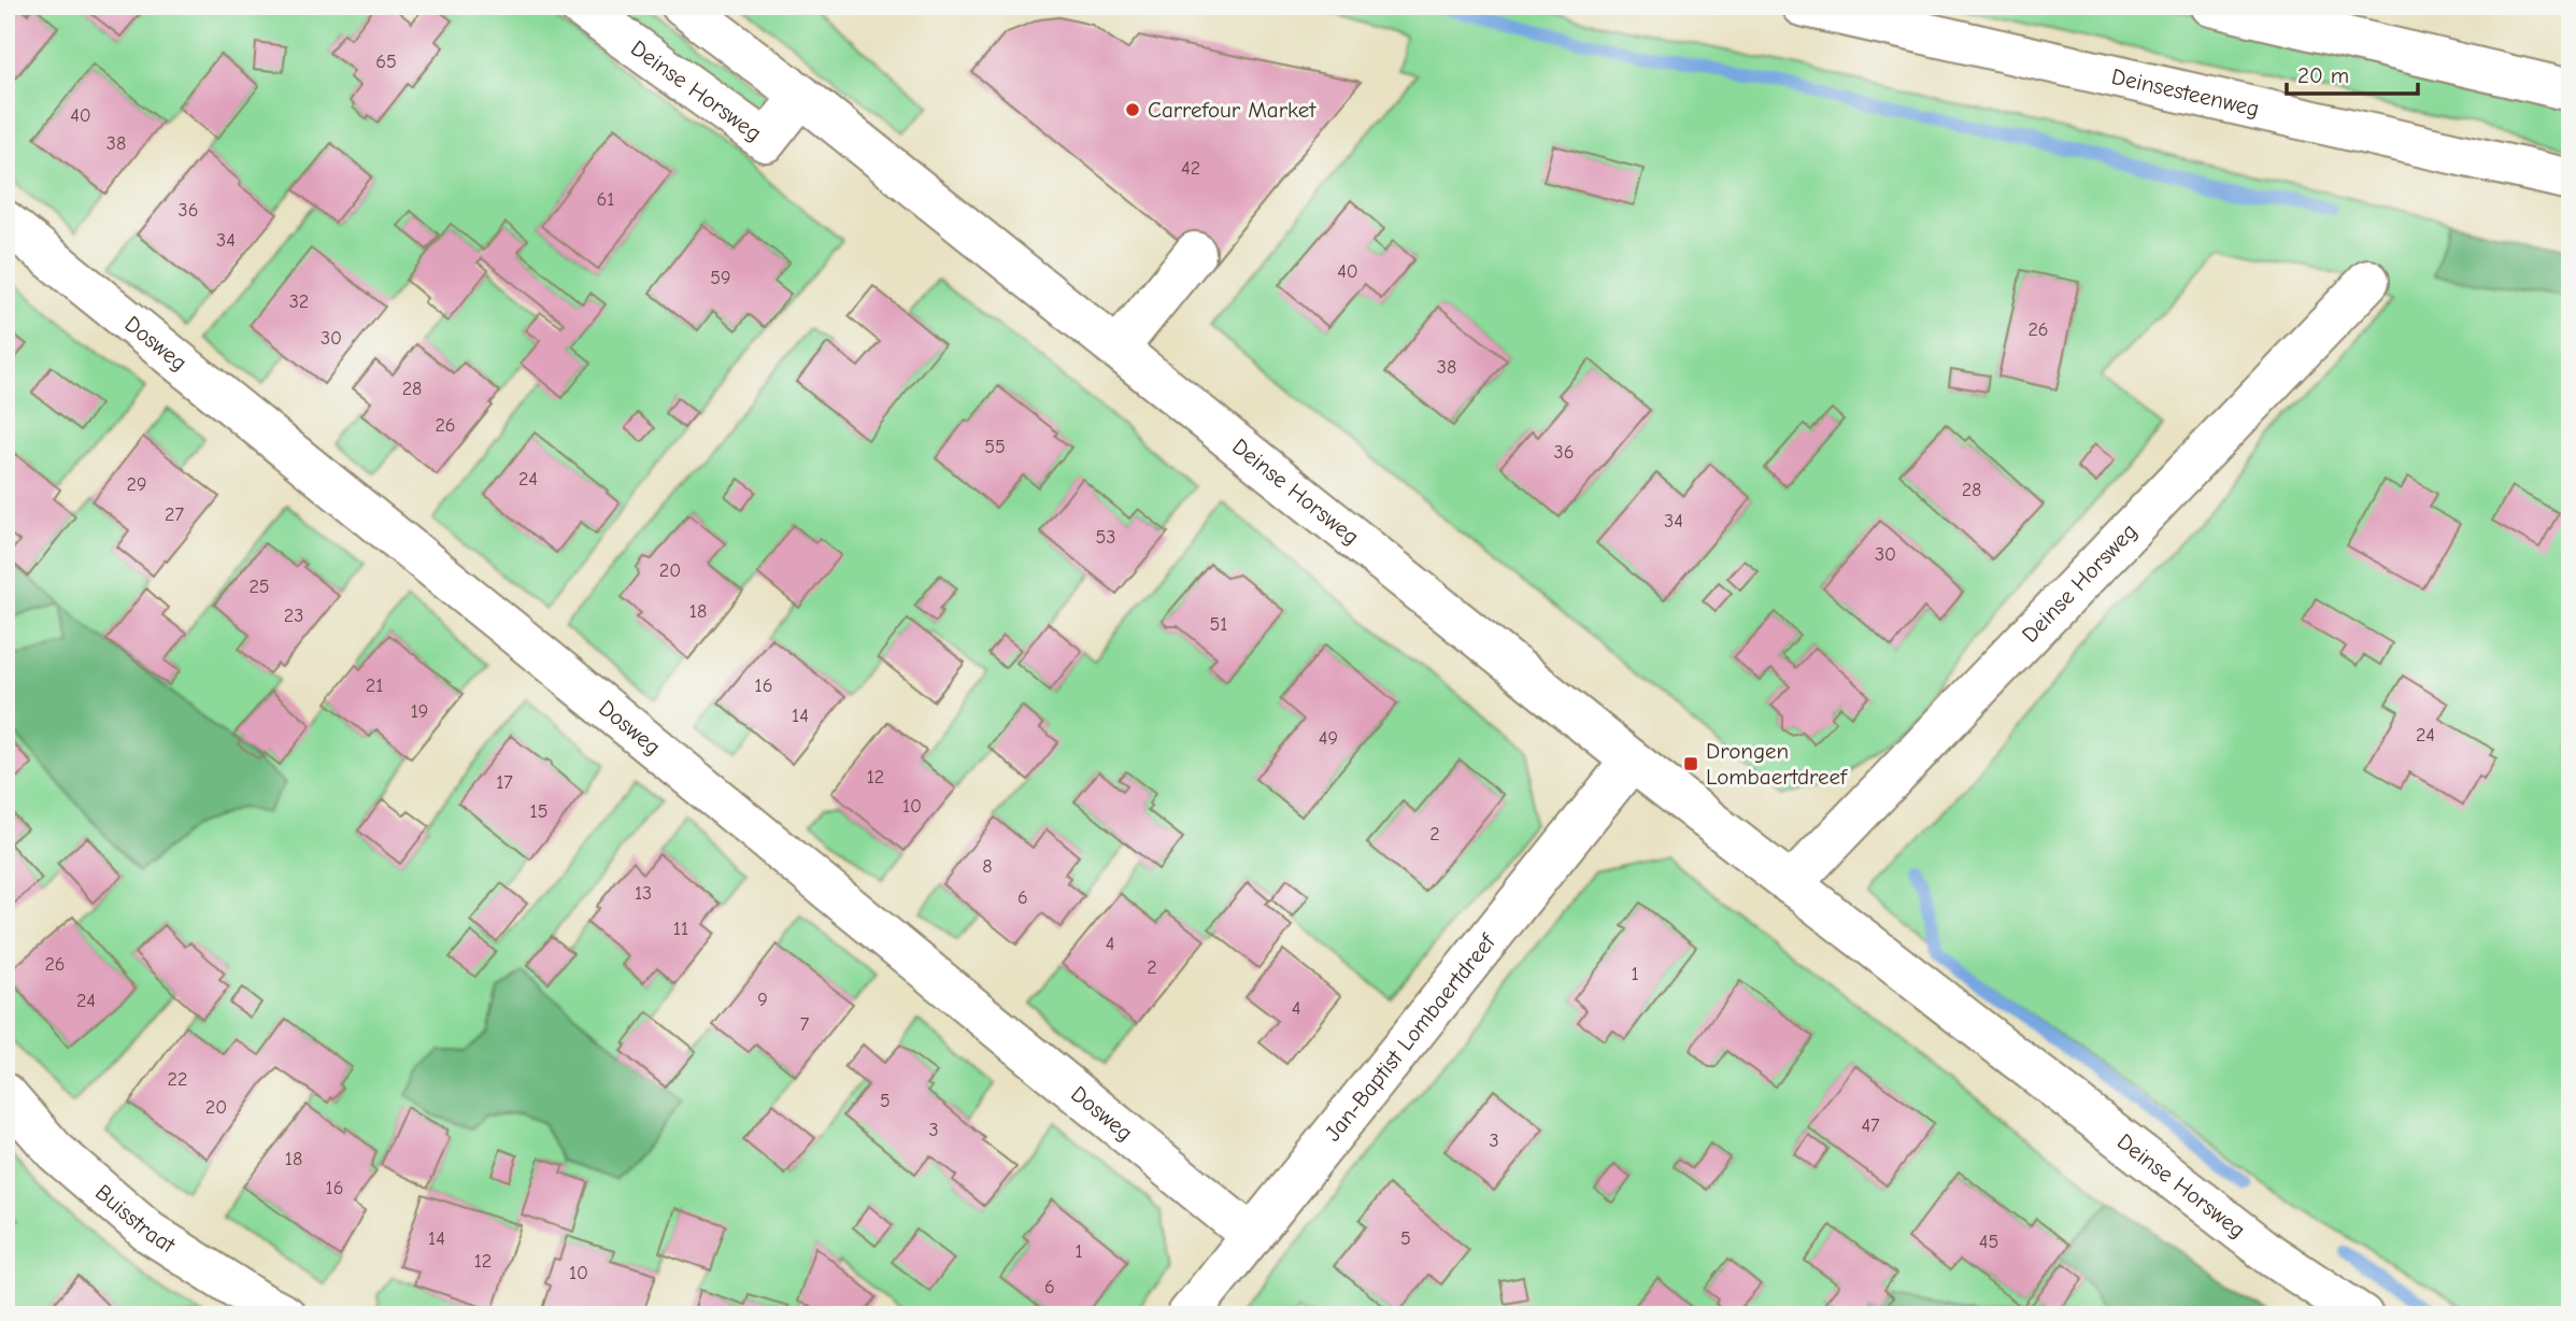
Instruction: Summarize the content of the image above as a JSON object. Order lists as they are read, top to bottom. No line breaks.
{"streets":{"main road":["Deinse Horsweg","Deinsesteenweg","Dosweg","Jan-Baptist Lombaertdreef","Buisstraat"]},"crossings":[["Deinse Horsweg","Jan-Baptist Lombaertdreef"],["Dosweg","Jan-Baptist Lombaertdreef"]],"places":{"other":["Carrefour Market"],"transit":["Drongen Lombaertdreef"]},"house_numbers":["65","40","38","42","61","36","34","40","59","32","26","30","38","28","26","55","36","24","29","28","27","34","53","30","20","25","18","23","51","21","16","19","14","24","49","12","17","10","15","2","8","13","6","11","4","26","2","1","9","24","4","7","22","5","20","47","3","3","18","16","14","5","45","1","12","10","6"],"scale_bar":"20 m"}
